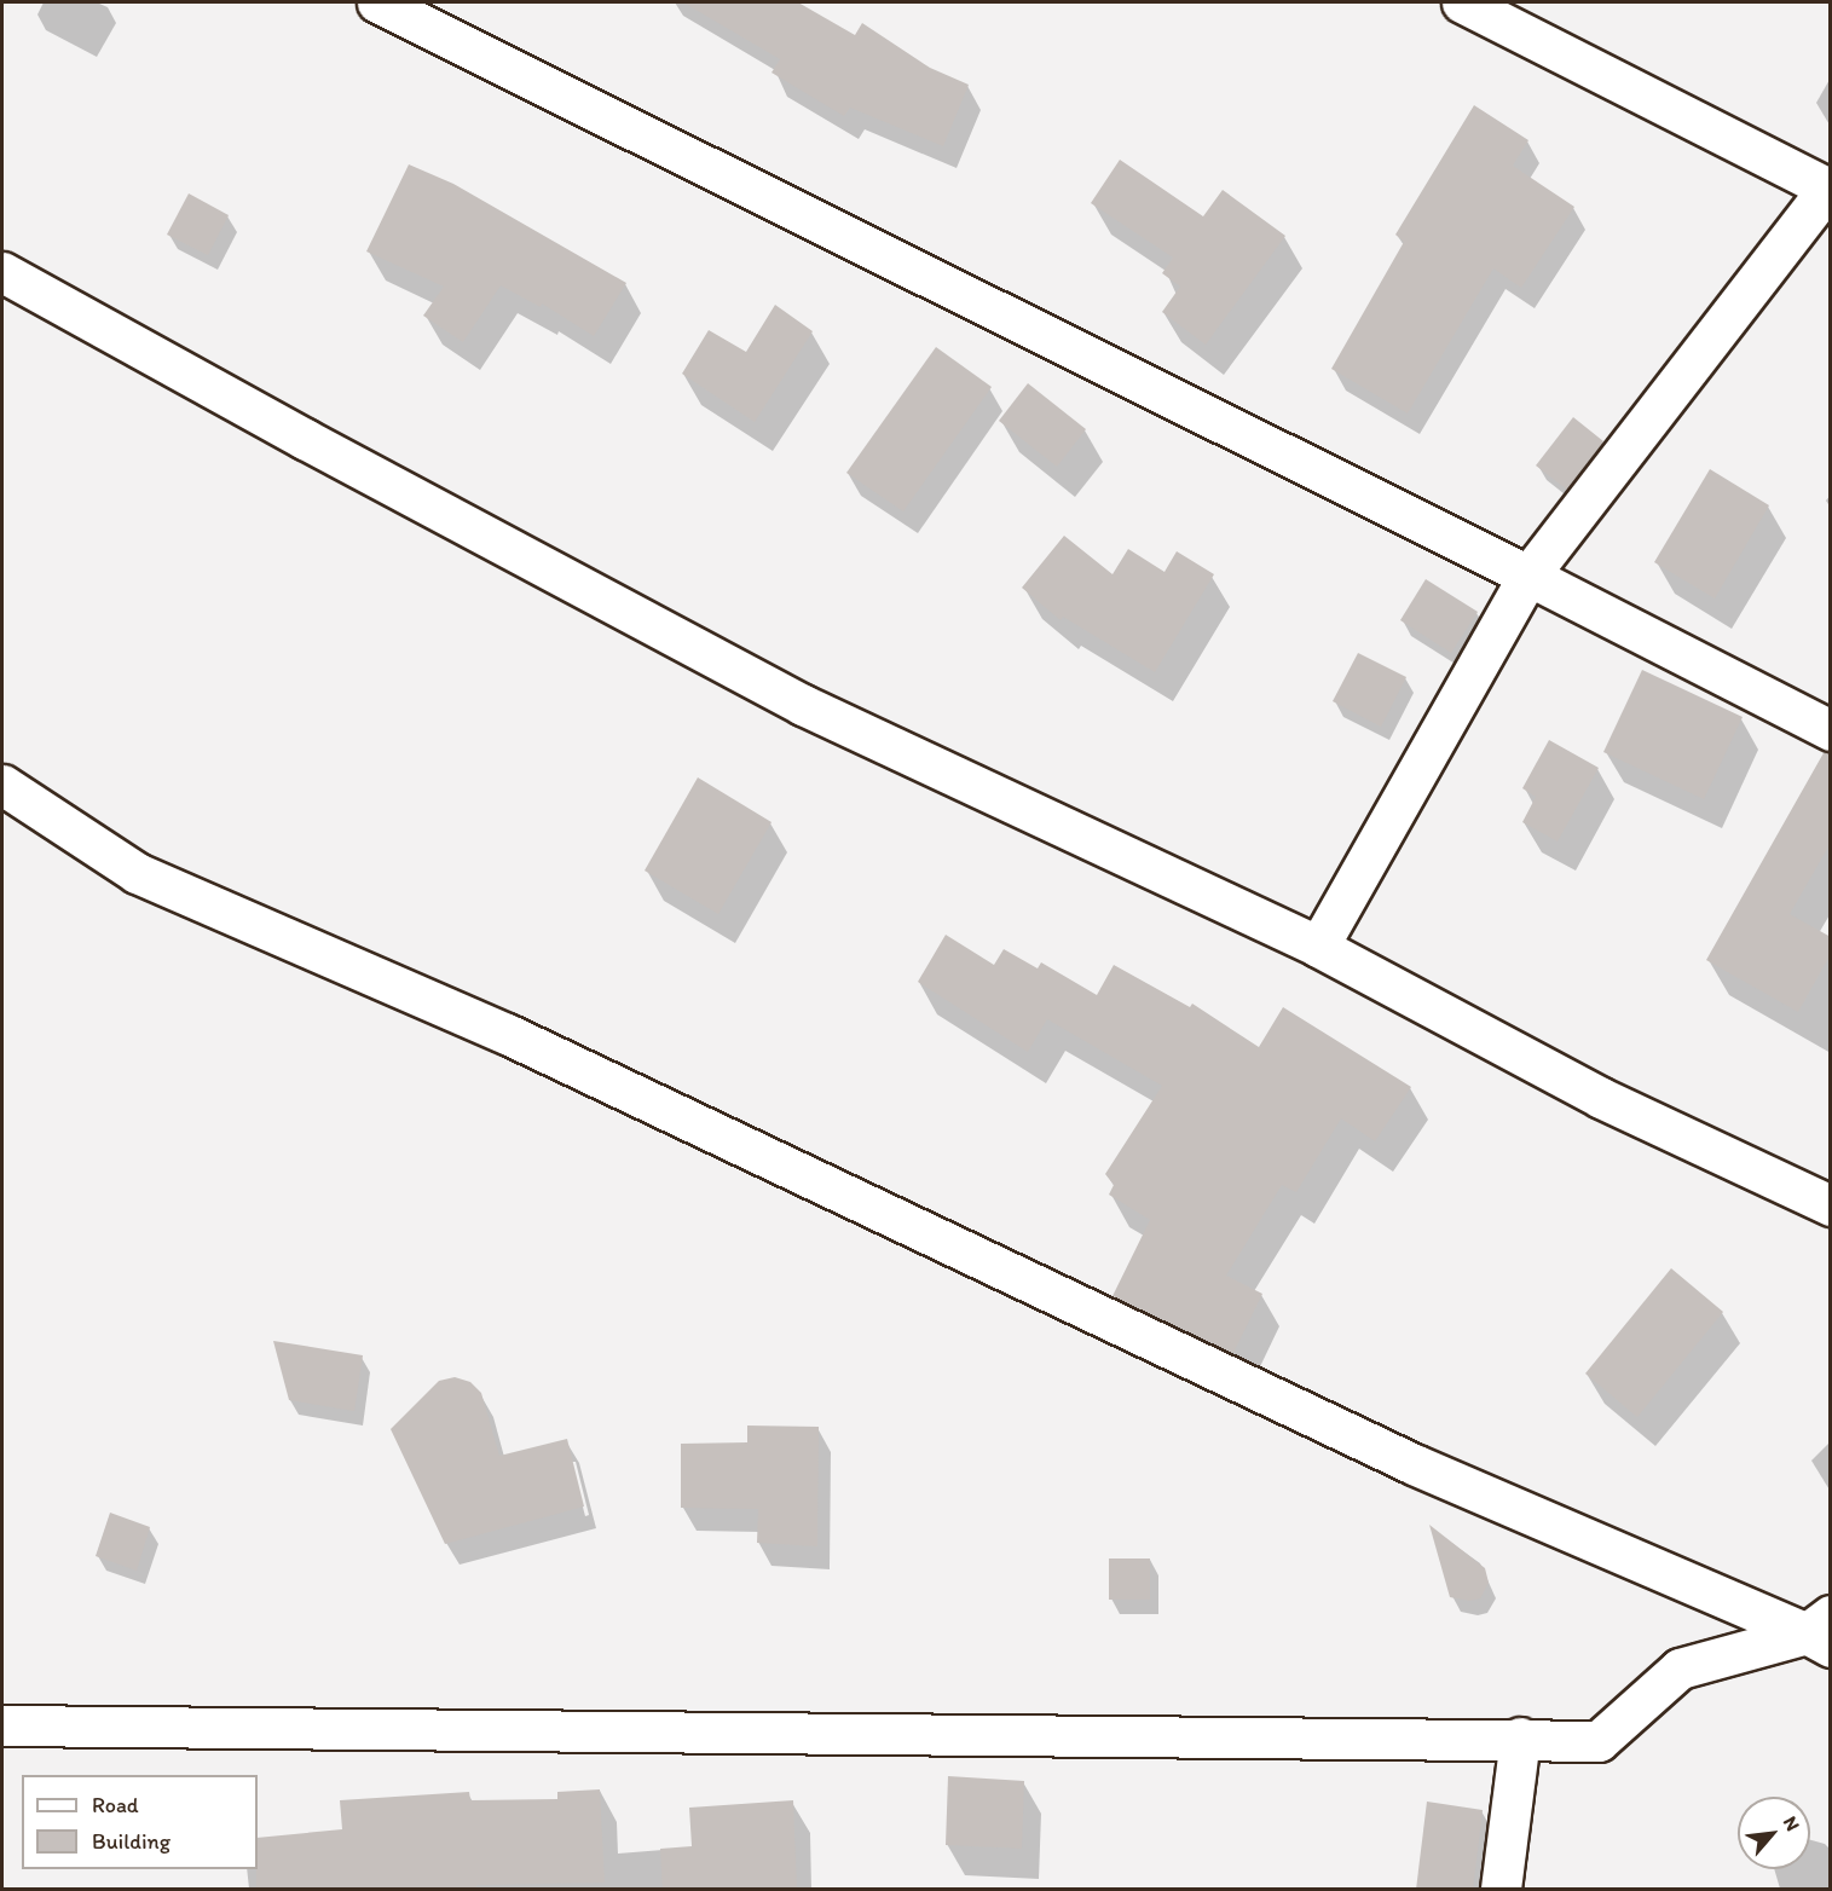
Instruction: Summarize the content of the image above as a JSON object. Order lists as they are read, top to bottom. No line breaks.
{"legend":["Road","Building"],"north":"top right"}
